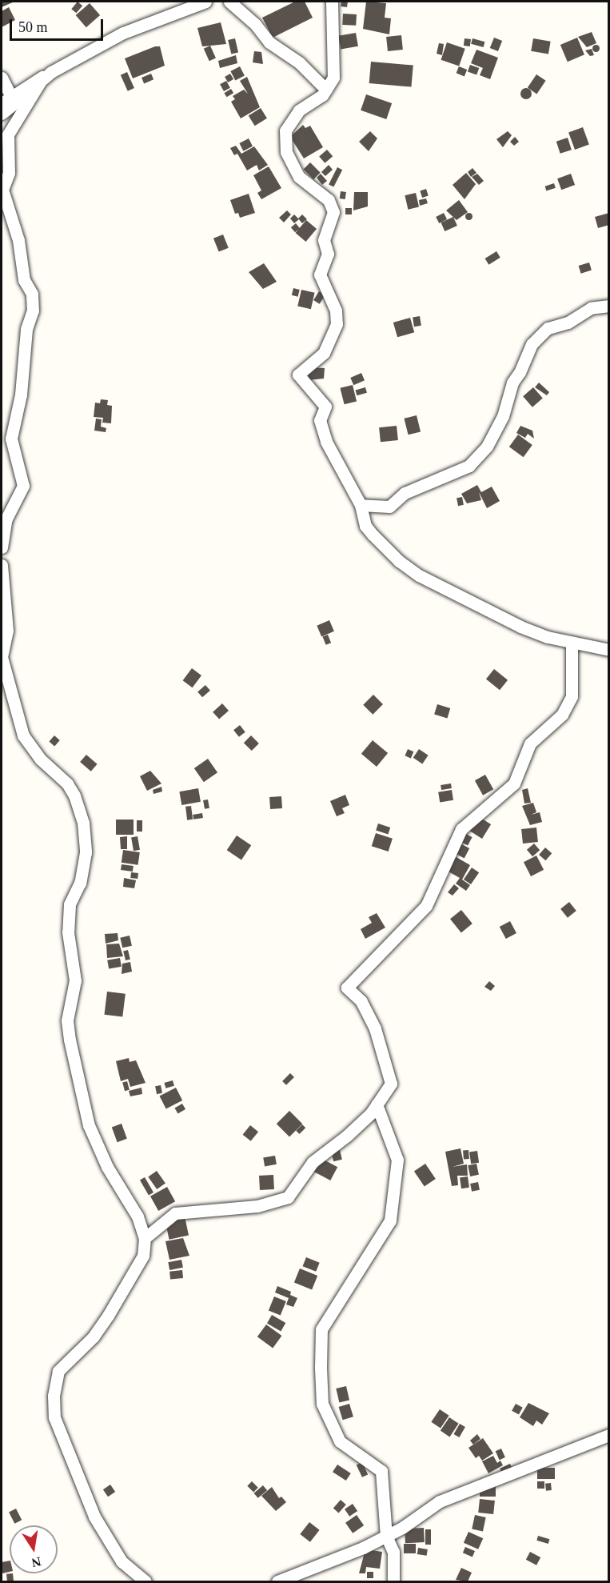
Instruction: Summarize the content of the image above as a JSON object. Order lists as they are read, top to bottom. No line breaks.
{"scale_bar":"50 m","north":"bottom"}
